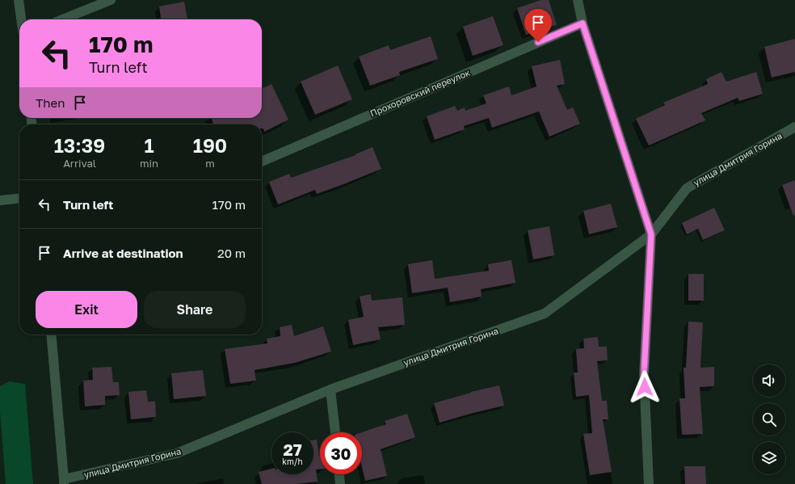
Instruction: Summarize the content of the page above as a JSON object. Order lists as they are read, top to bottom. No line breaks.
{"streets":{"street":["Прохоровский переулок","улица Дмитрия Горина"]},"page":{"turn":["170 m","Turn left"],"then":"Then","eta":["13:39","Arrival","1","min","190","m"],"list":[{"name":"Turn left","value":"170 m"},{"name":"Arrive at destination","value":"20 m"}],"buttons":["Exit","Share"],"speed":"27 km/h","limit":"30"}}
